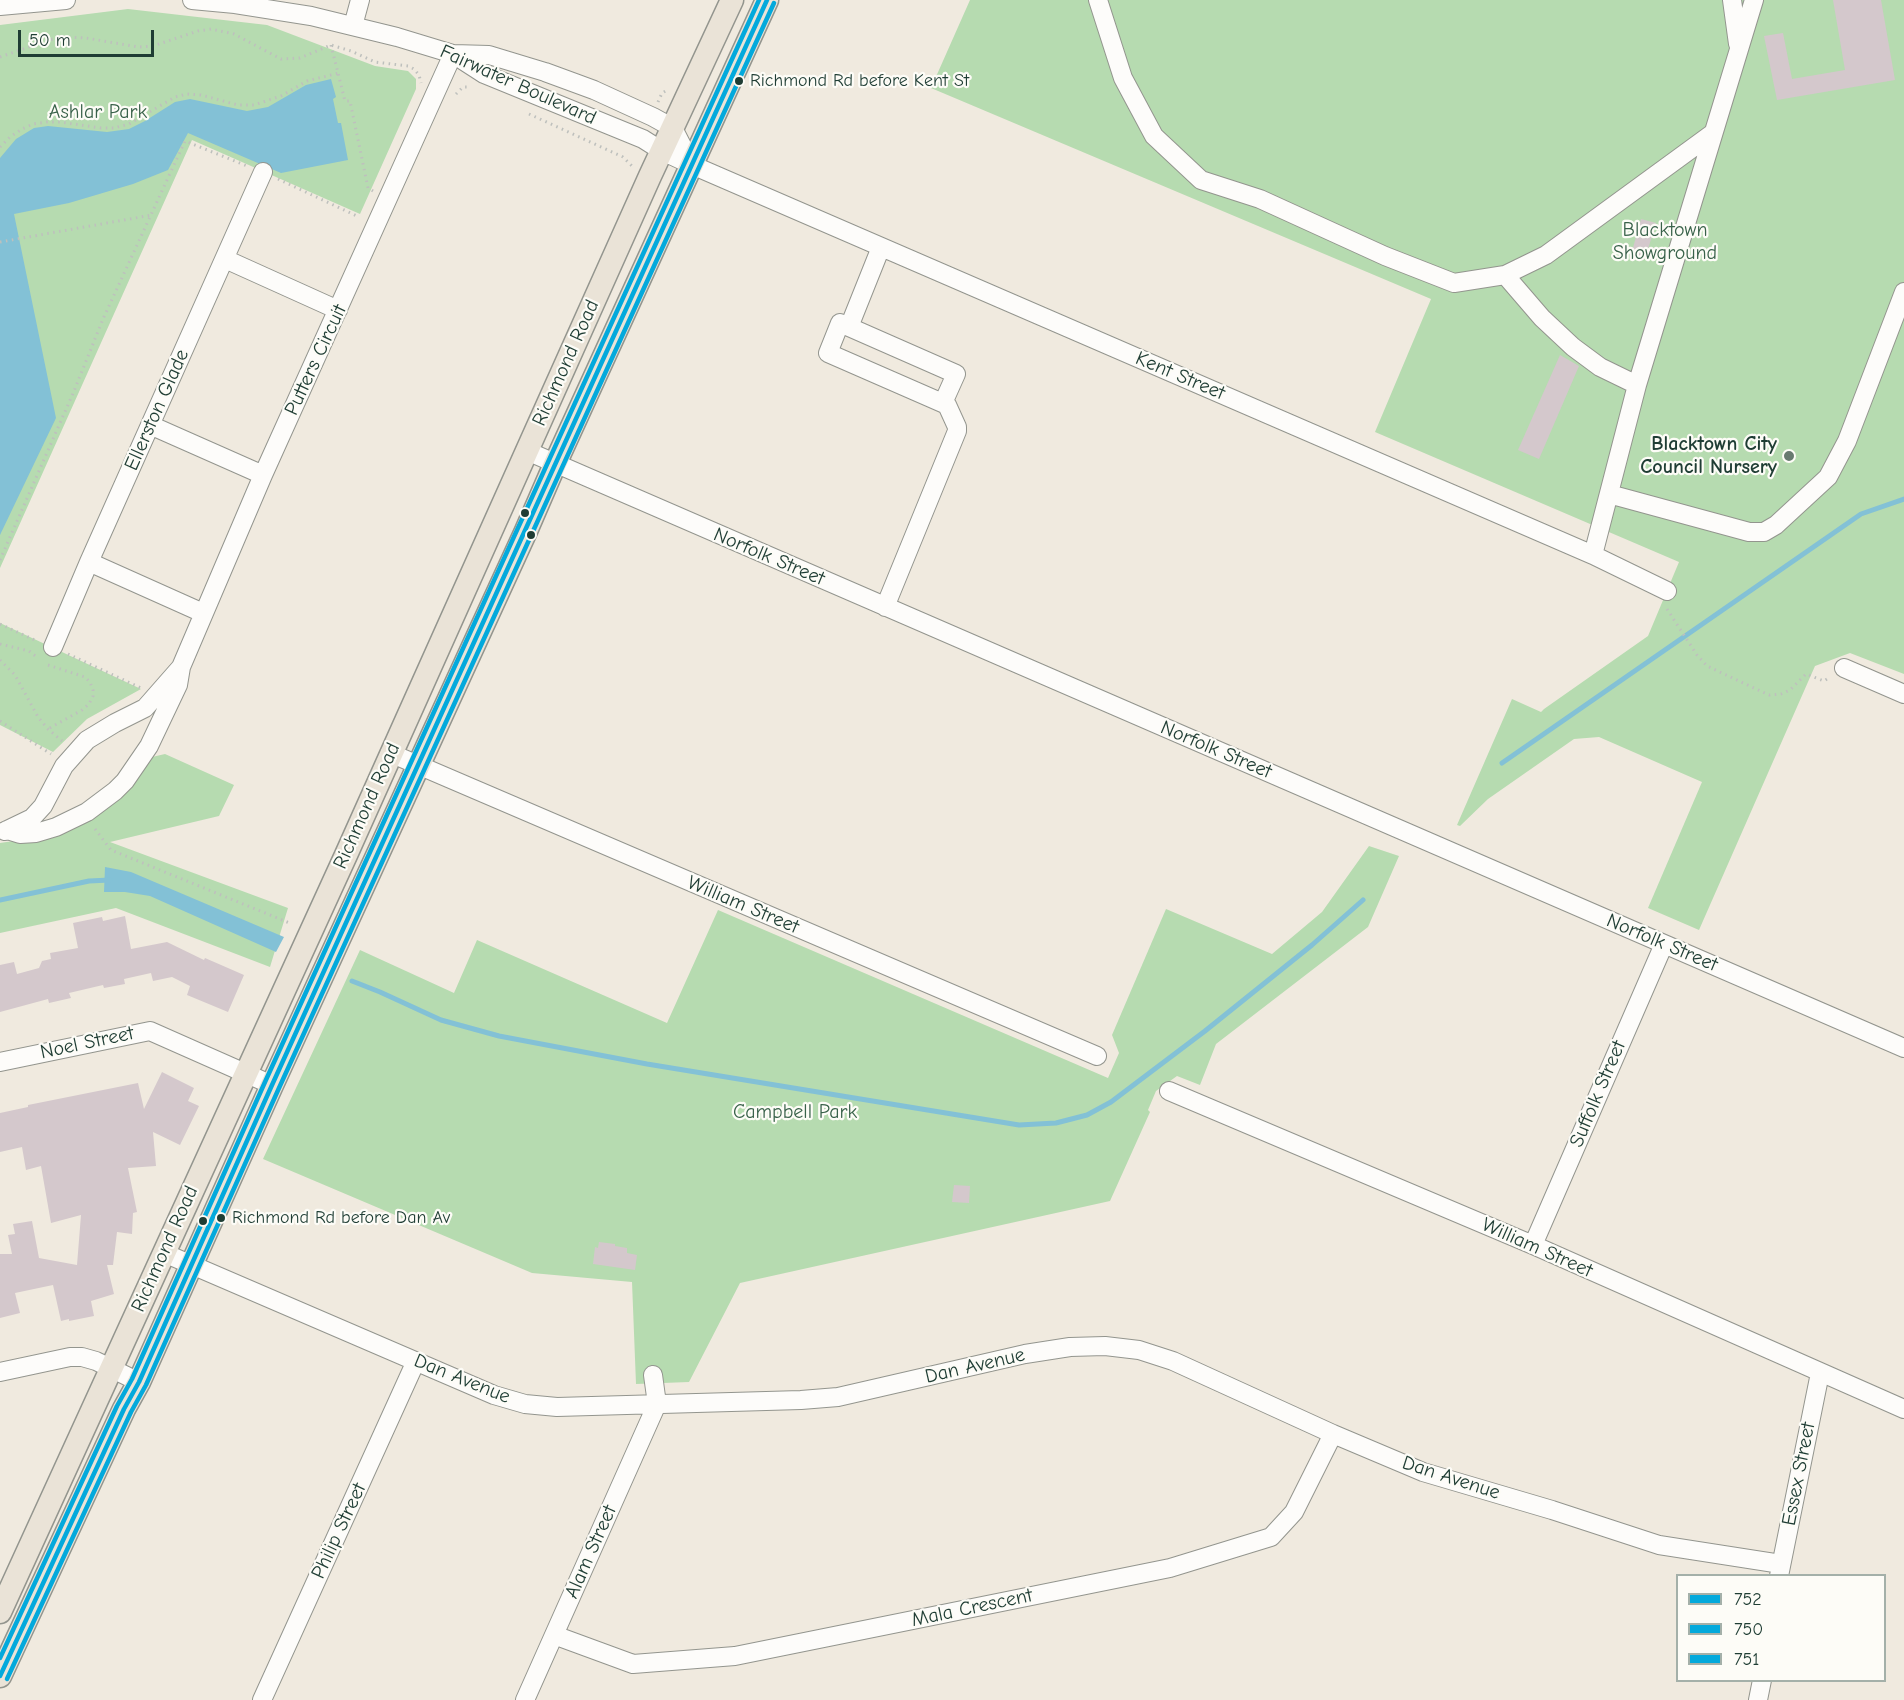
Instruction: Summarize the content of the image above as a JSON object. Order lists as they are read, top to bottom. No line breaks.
{"streets":{"main road":["Richmond Road"],"street":["Fairwater Boulevard","Putters Circuit","Kent Street","Ellerston Glade","Norfolk Street","William Street","Noel Street","Suffolk Street","Dan Avenue","Essex Street","Philip Street","Alam Street","Mala Crescent"]},"crossings":[["Fairwater Boulevard","Putters Circuit"],["Fairwater Boulevard","Richmond Road"],["Fairwater Boulevard","Kent Street"],["Richmond Road","Kent Street"],["Richmond Road","Norfolk Street"],["Richmond Road","William Street"],["Richmond Road","Noel Street"],["Richmond Road","Dan Avenue"],["Norfolk Street","Suffolk Street"],["William Street","Suffolk Street"],["William Street","Essex Street"],["Dan Avenue","Essex Street"],["Dan Avenue","Philip Street"],["Dan Avenue","Alam Street"],["Dan Avenue","Mala Crescent"],["Alam Street","Mala Crescent"]],"parks":["Ashlar Park","Blacktown Showground","Campbell Park"],"places":["Richmond Rd before Kent St","Blacktown City Council Nursery","Richmond Rd before Dan Av"],"lines":["transit line 752","transit line 751","transit line 750"],"legend":["752","750","751"],"scale_bar":"50 m"}
